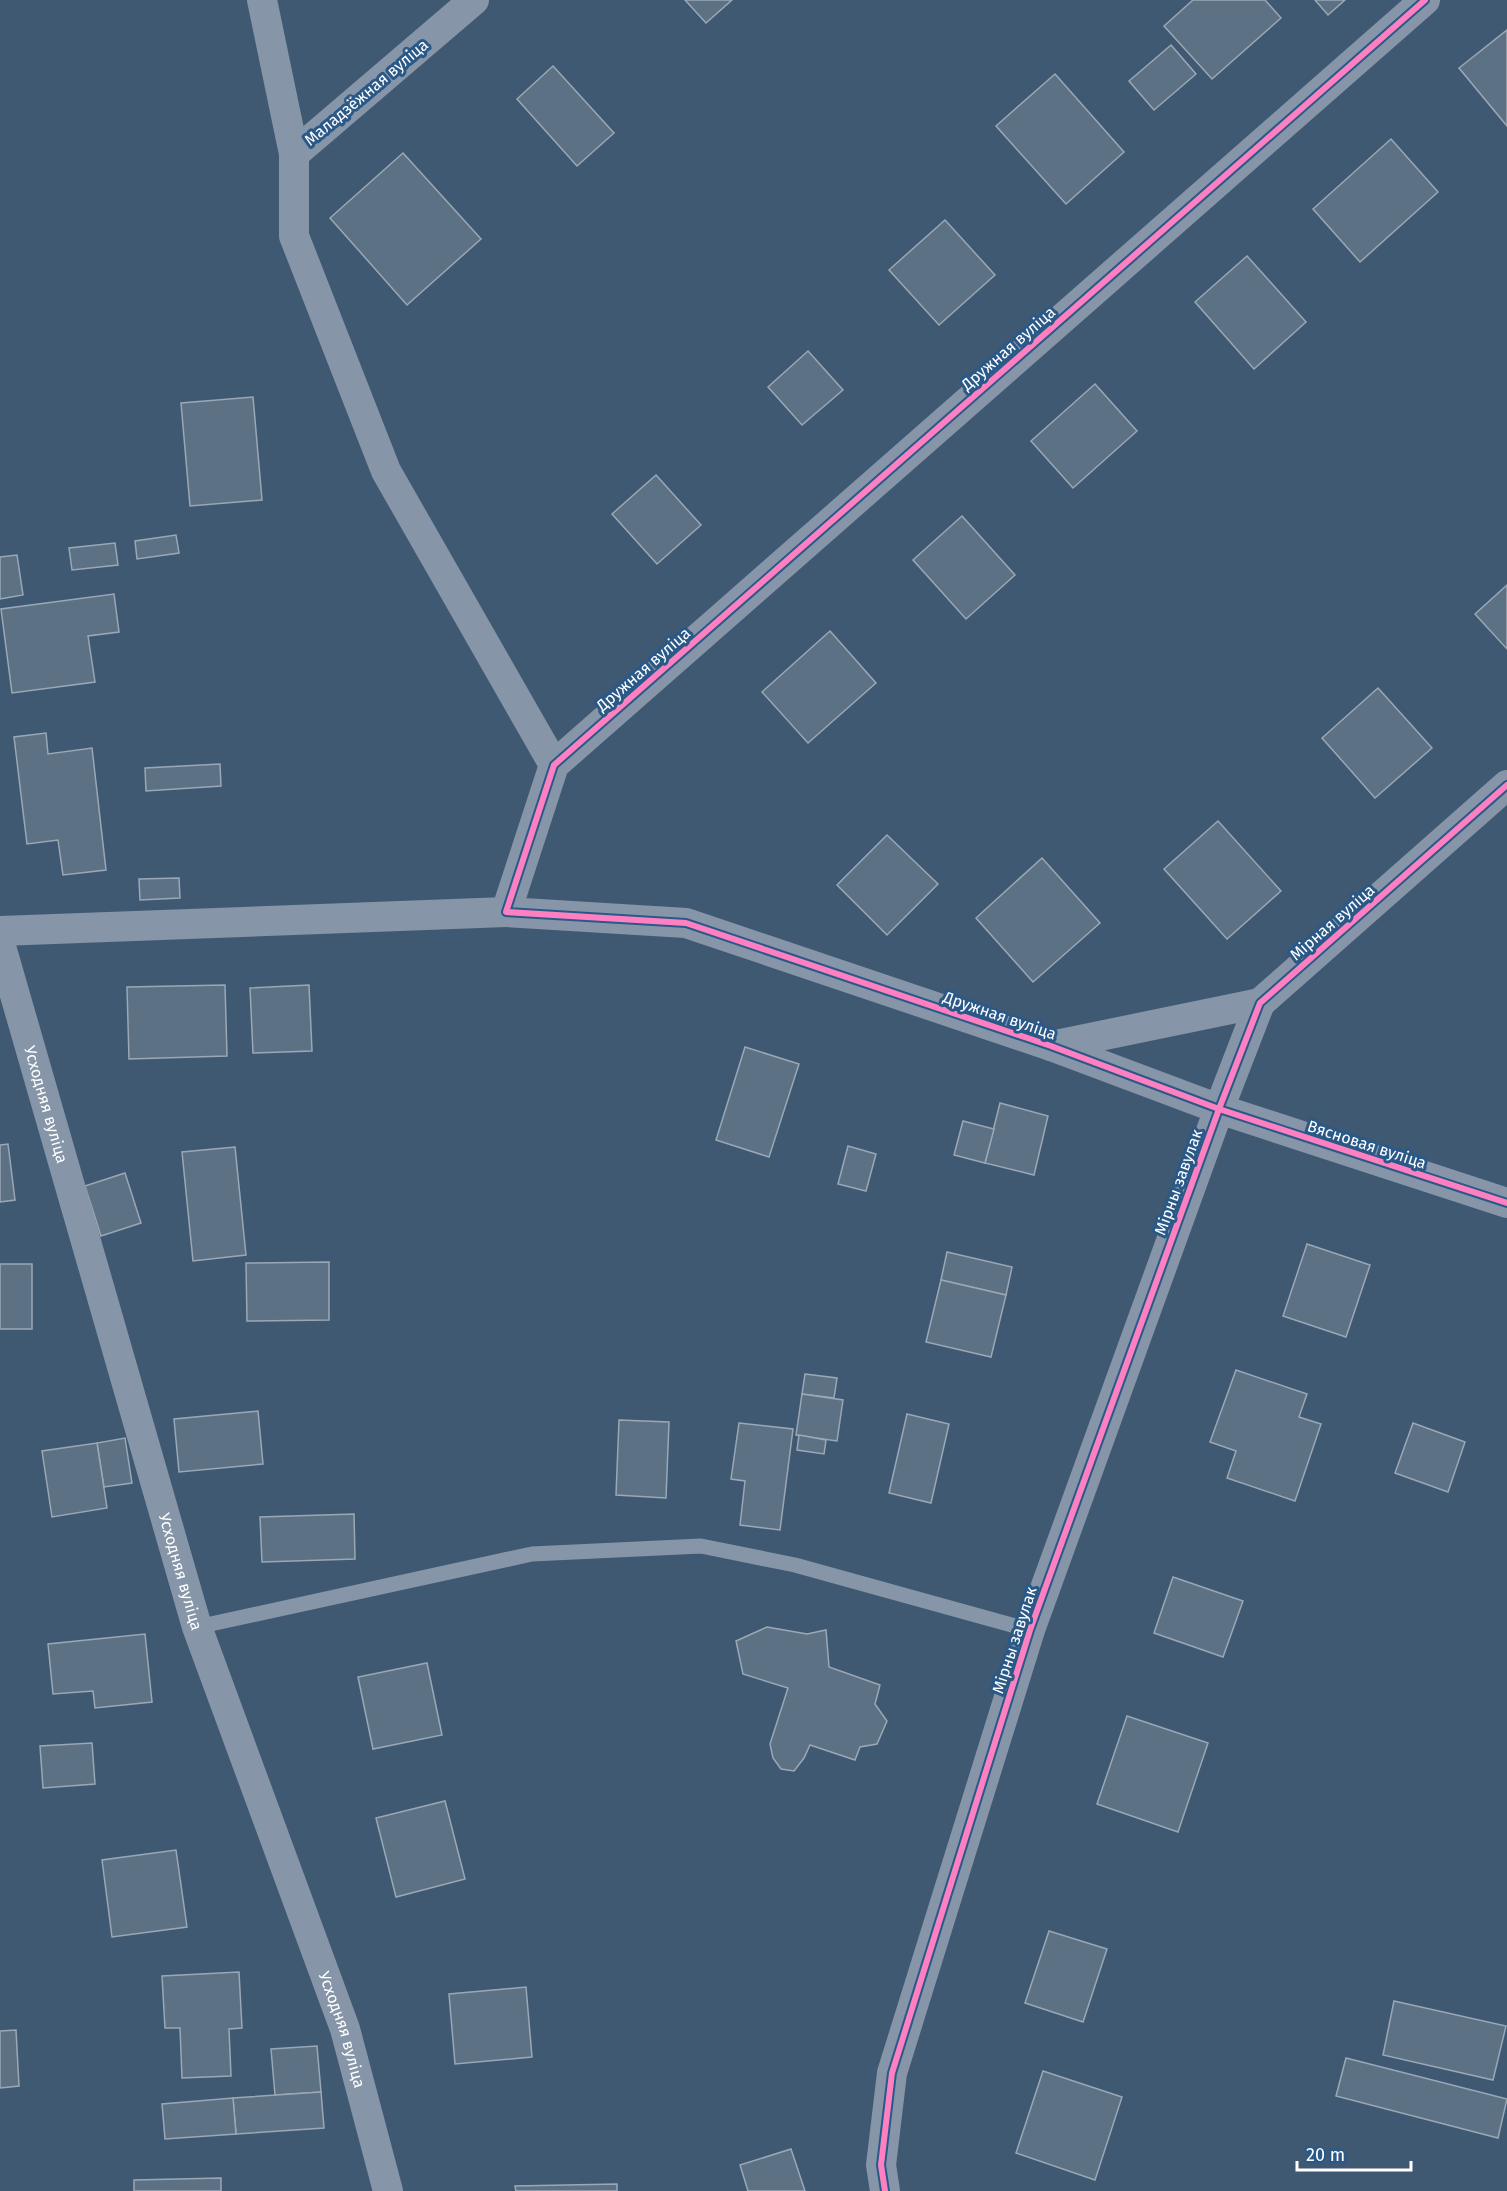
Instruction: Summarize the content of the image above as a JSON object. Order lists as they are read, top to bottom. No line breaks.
{"streets":{"street":["Маладзёжная вуліца","Дружная вуліца","Мірная вуліца","Усходняя вуліца","Вясновая вуліца","Мірны завулак"]},"crossings":[["Маладзёжная вуліца","Дружная вуліца"],["Дружная вуліца","Мірная вуліца"],["Дружная вуліца","Вясновая вуліца"],["Дружная вуліца","Мірны завулак"],["Мірная вуліца","Вясновая вуліца"],["Мірная вуліца","Мірны завулак"],["Вясновая вуліца","Мірны завулак"]],"scale_bar":"20 m"}
